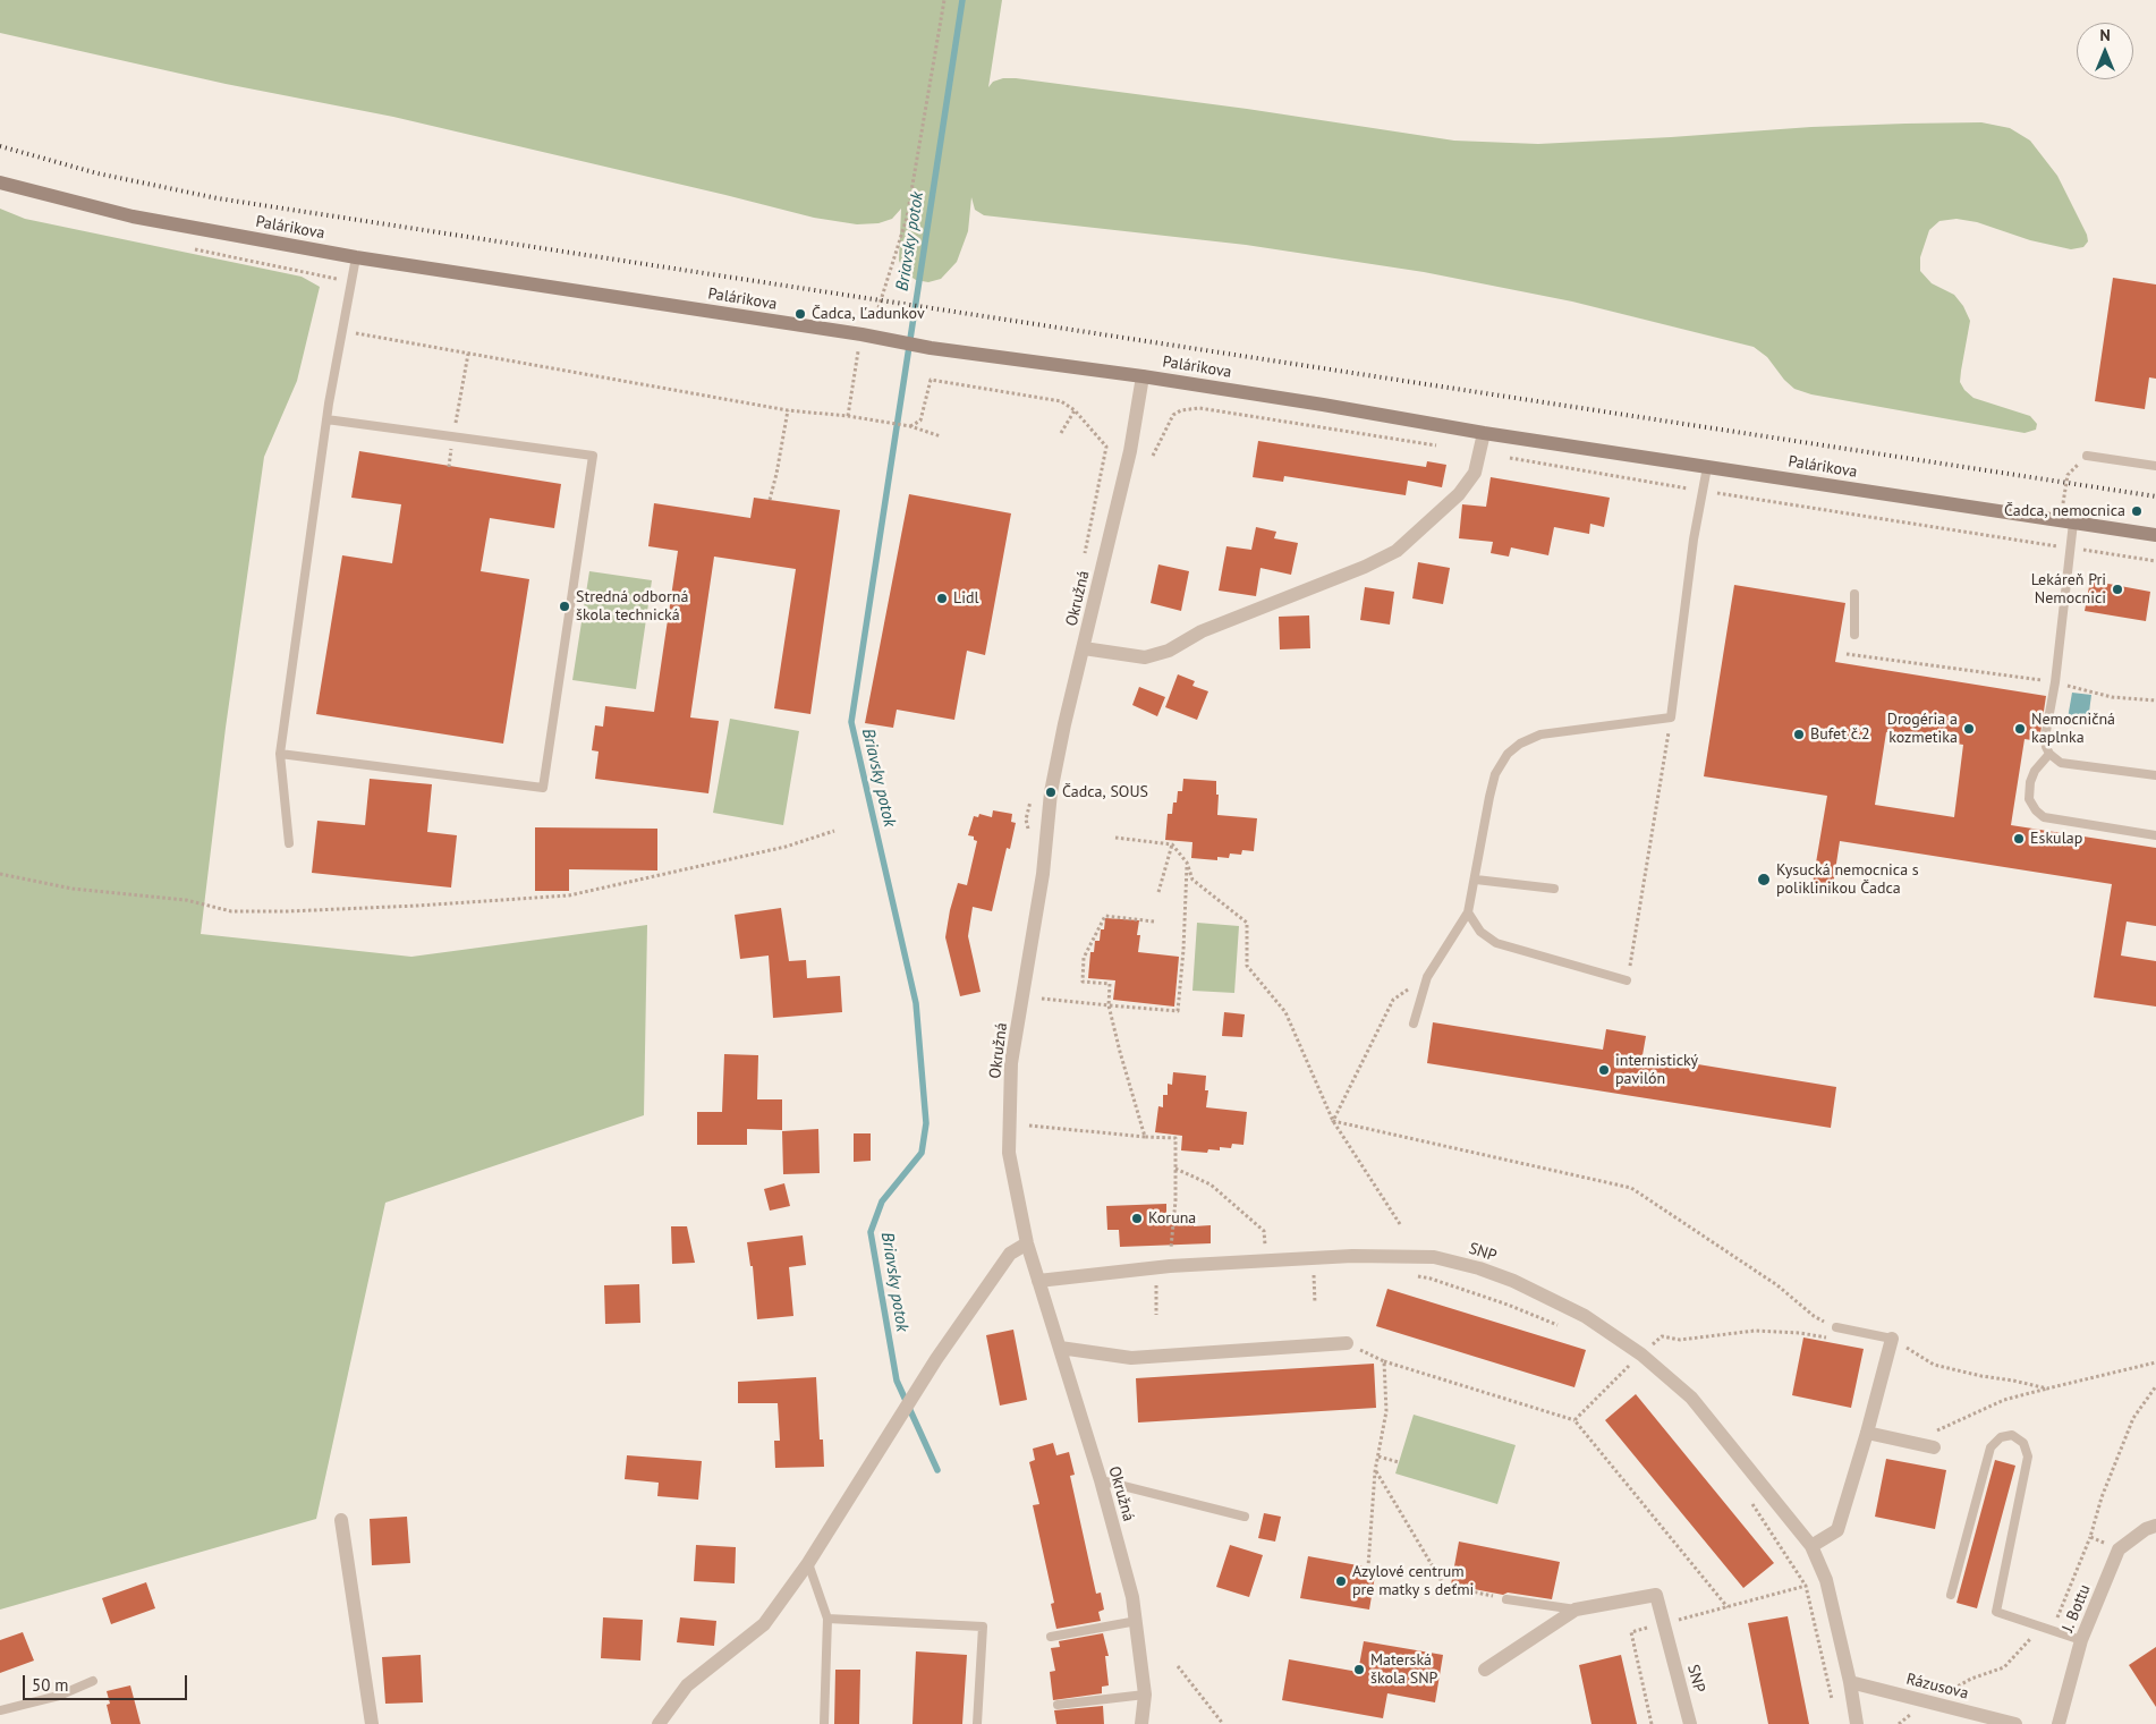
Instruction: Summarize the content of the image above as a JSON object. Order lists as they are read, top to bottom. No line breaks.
{"streets":{"main road":["Palárikova"],"street":["Okružná","SNP","J. Bottu","Rázusova"]},"crossings":[["Palárikova","Okružná"],["Okružná","SNP"],["SNP","Rázusova"]],"water":["Briavsky potok"],"places":["Čadca, Ľadunkov","Čadca, nemocnica","Lekáreň Pri Nemocnici","Lidl","Stredná odborná škola technická","Drogéria a kozmetika","Nemocničná kaplnka","Bufet č.2","Čadca, SOUS","Eskulap","Kysucká nemocnica s poliklinikou Čadca","internistický pavilón","Koruna","Azylové centrum pre matky s deťmi","Materská škola SNP"],"scale_bar":"50 m","north":"top"}
